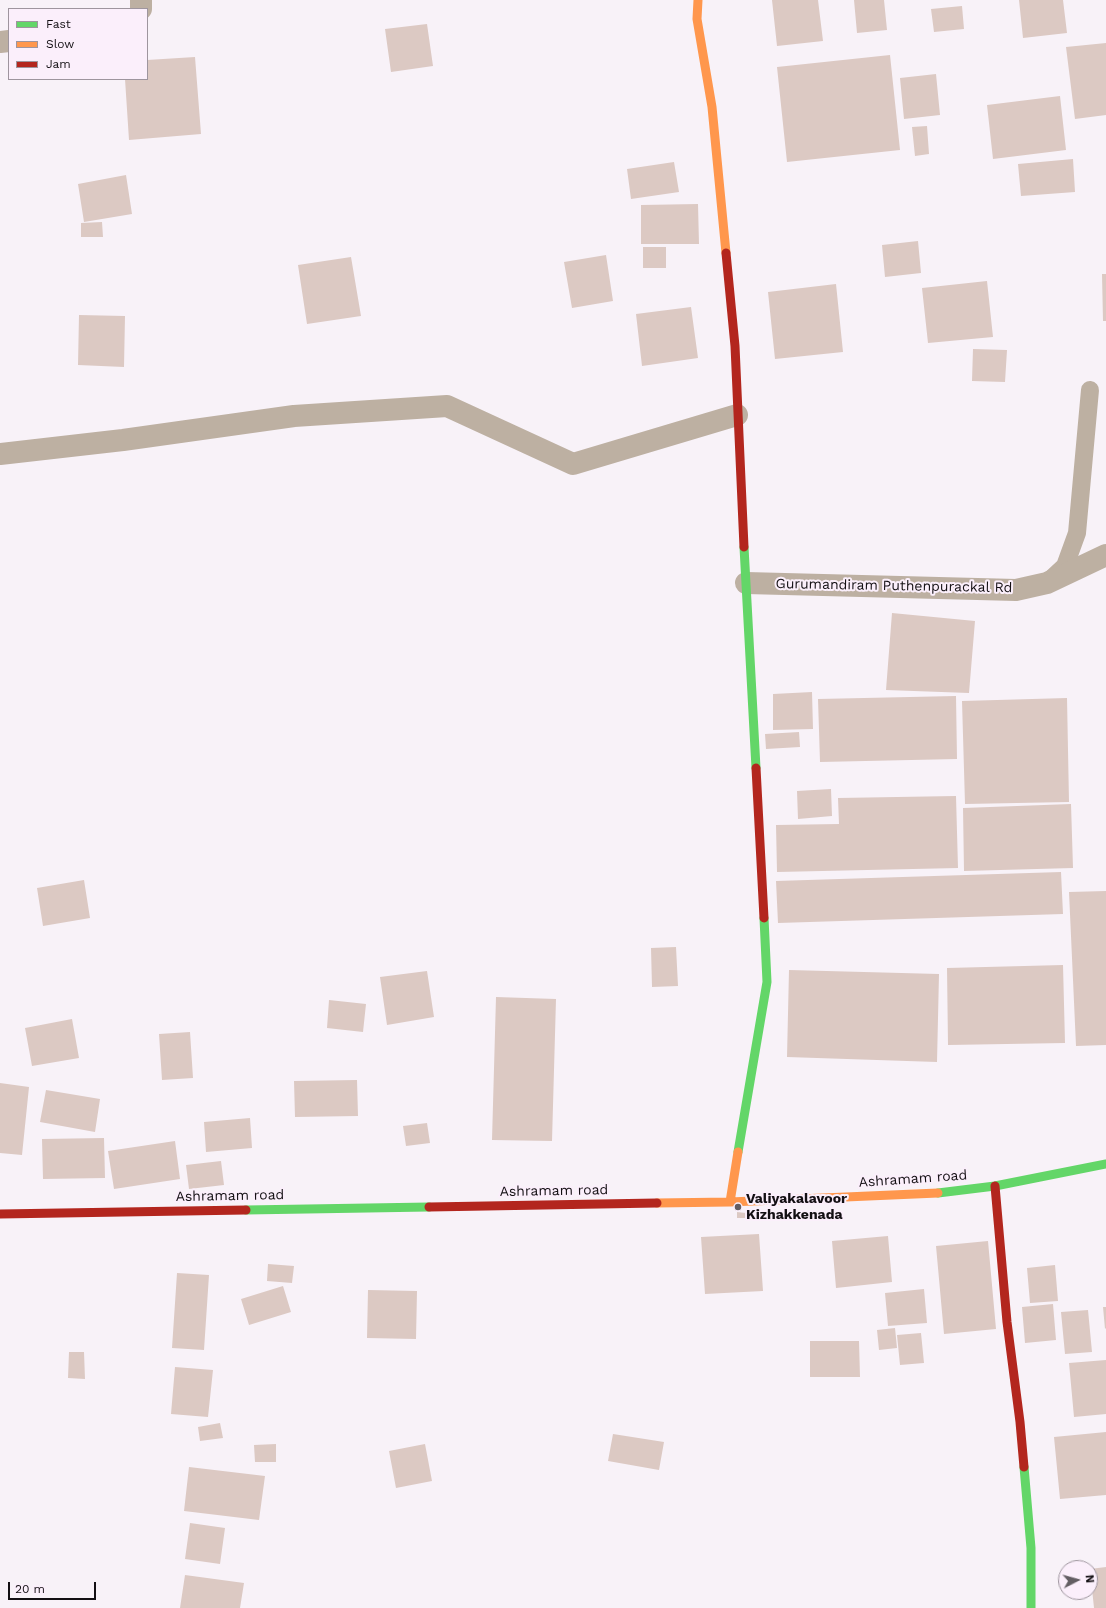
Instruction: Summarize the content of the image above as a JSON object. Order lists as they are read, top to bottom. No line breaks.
{"streets":{"street":["Gurumandiram Puthenpurackal Rd","Ashramam road"]},"places":["Valiyakalavoor Kizhakkenada"],"legend":["Fast","Slow","Jam"],"scale_bar":"20 m","north":"right"}
